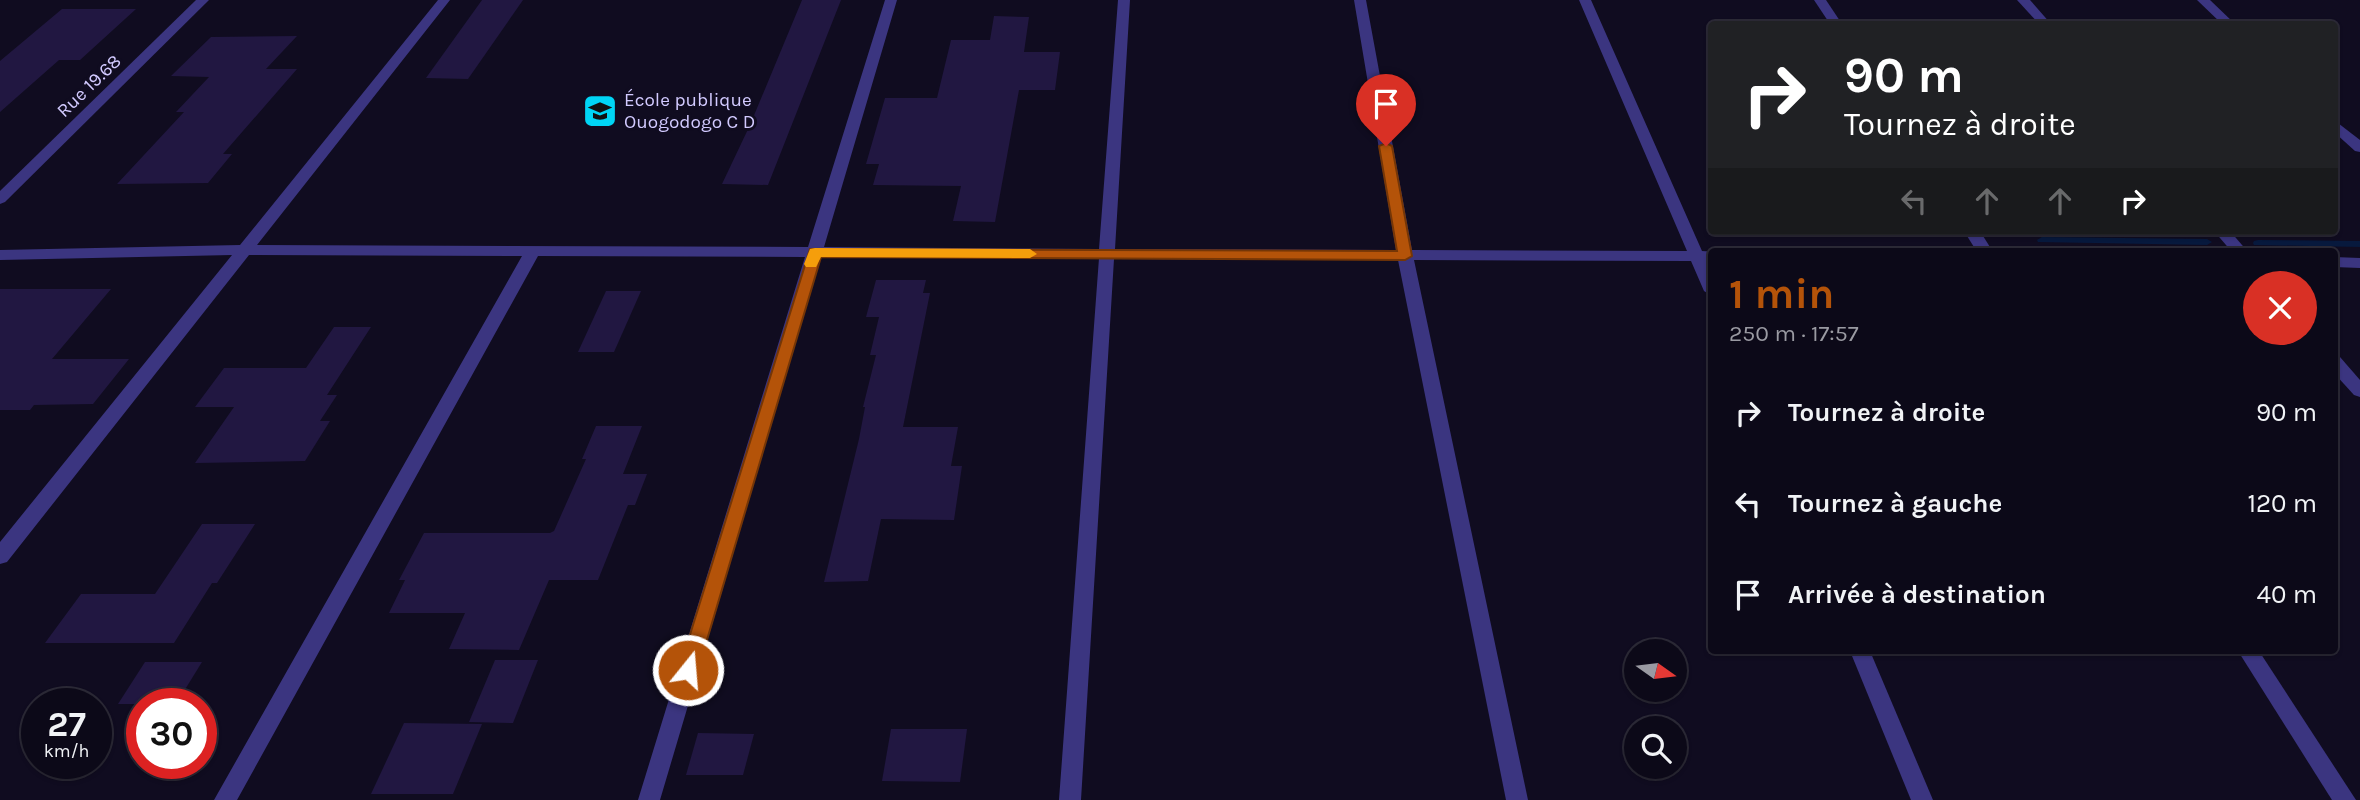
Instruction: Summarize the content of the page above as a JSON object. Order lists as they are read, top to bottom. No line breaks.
{"streets":{"street":["Rue 19.68"]},"places":{"school or university":["École publique Ouogodogo C D"]},"north":"right","page":{"turn":["90 m","Tournez à droite"],"heading":["1 min","250 m · 17:57"],"list":[{"name":"Tournez à droite","value":"90 m"},{"name":"Tournez à gauche","value":"120 m"},{"name":"Arrivée à destination","value":"40 m"}],"speed":"27 km/h","limit":"30"}}
